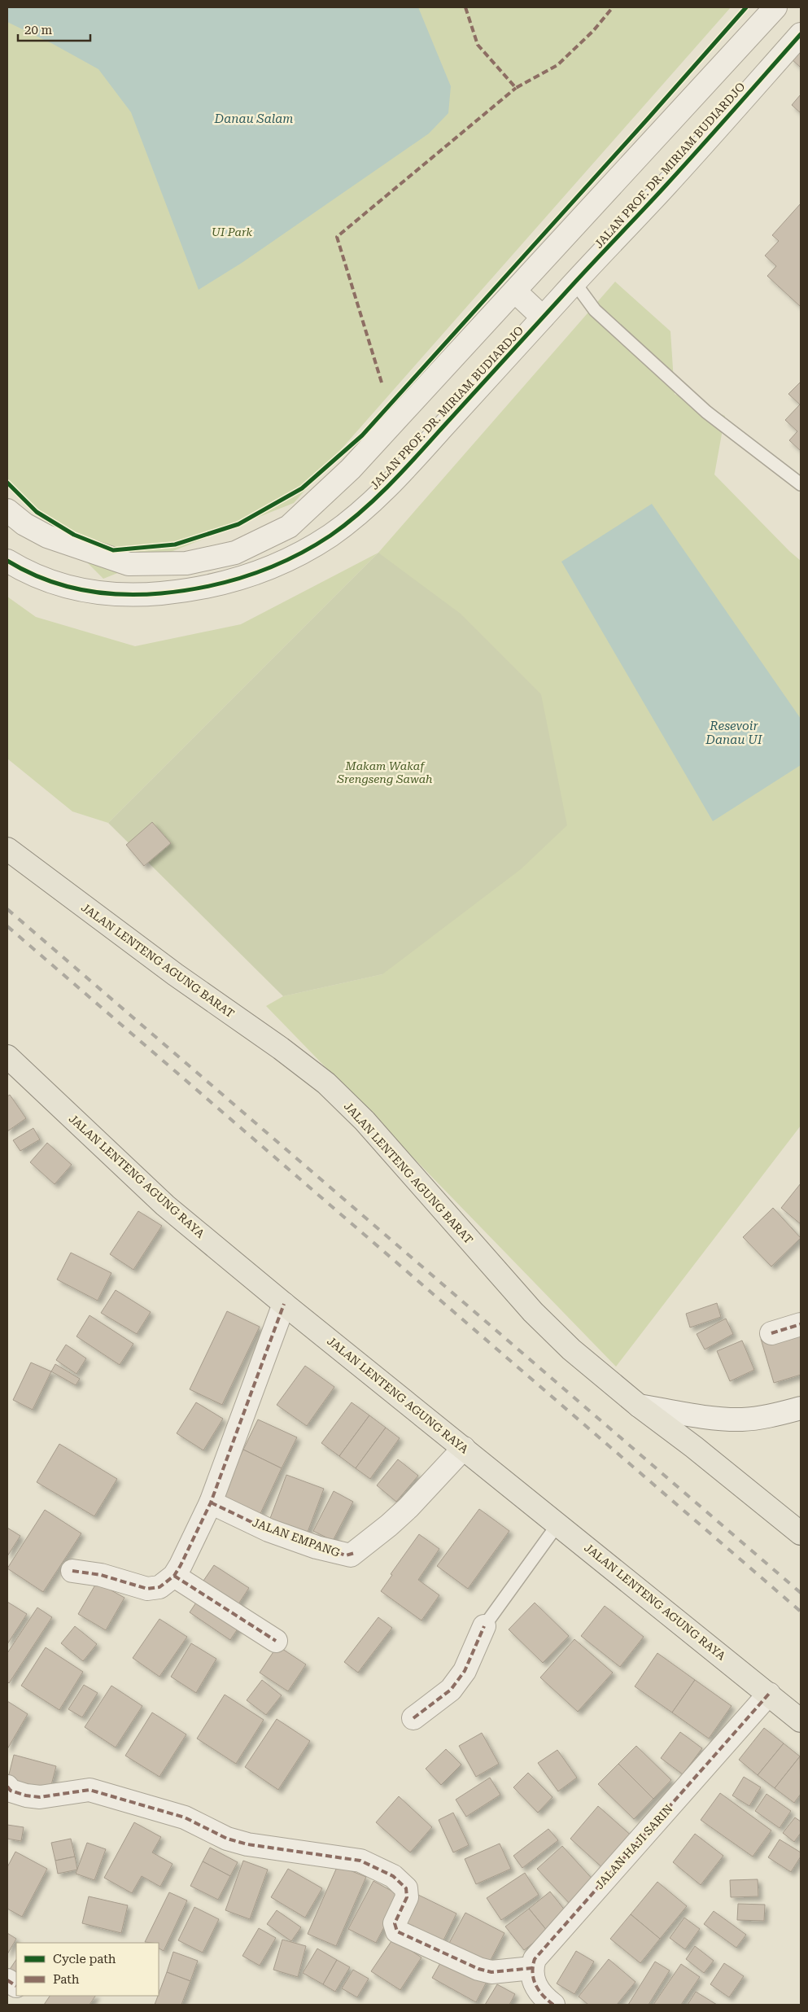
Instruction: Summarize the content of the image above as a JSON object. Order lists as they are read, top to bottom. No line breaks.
{"streets":{"main road":["JALAN LENTENG AGUNG BARAT","JALAN LENTENG AGUNG RAYA"],"street":["JALAN PROF. DR. MIRIAM BUDIARDJO","JALAN EMPANG","JALAN HAJI SARIN"]},"crossings":[["JALAN LENTENG AGUNG RAYA","JALAN EMPANG"],["JALAN LENTENG AGUNG RAYA","JALAN HAJI SARIN"]],"water":["Danau Salam","Resevoir Danau UI"],"parks":["UI Park","Makam Wakaf Srengseng Sawah"],"legend":["Cycle path","Path"],"scale_bar":"20 m"}
